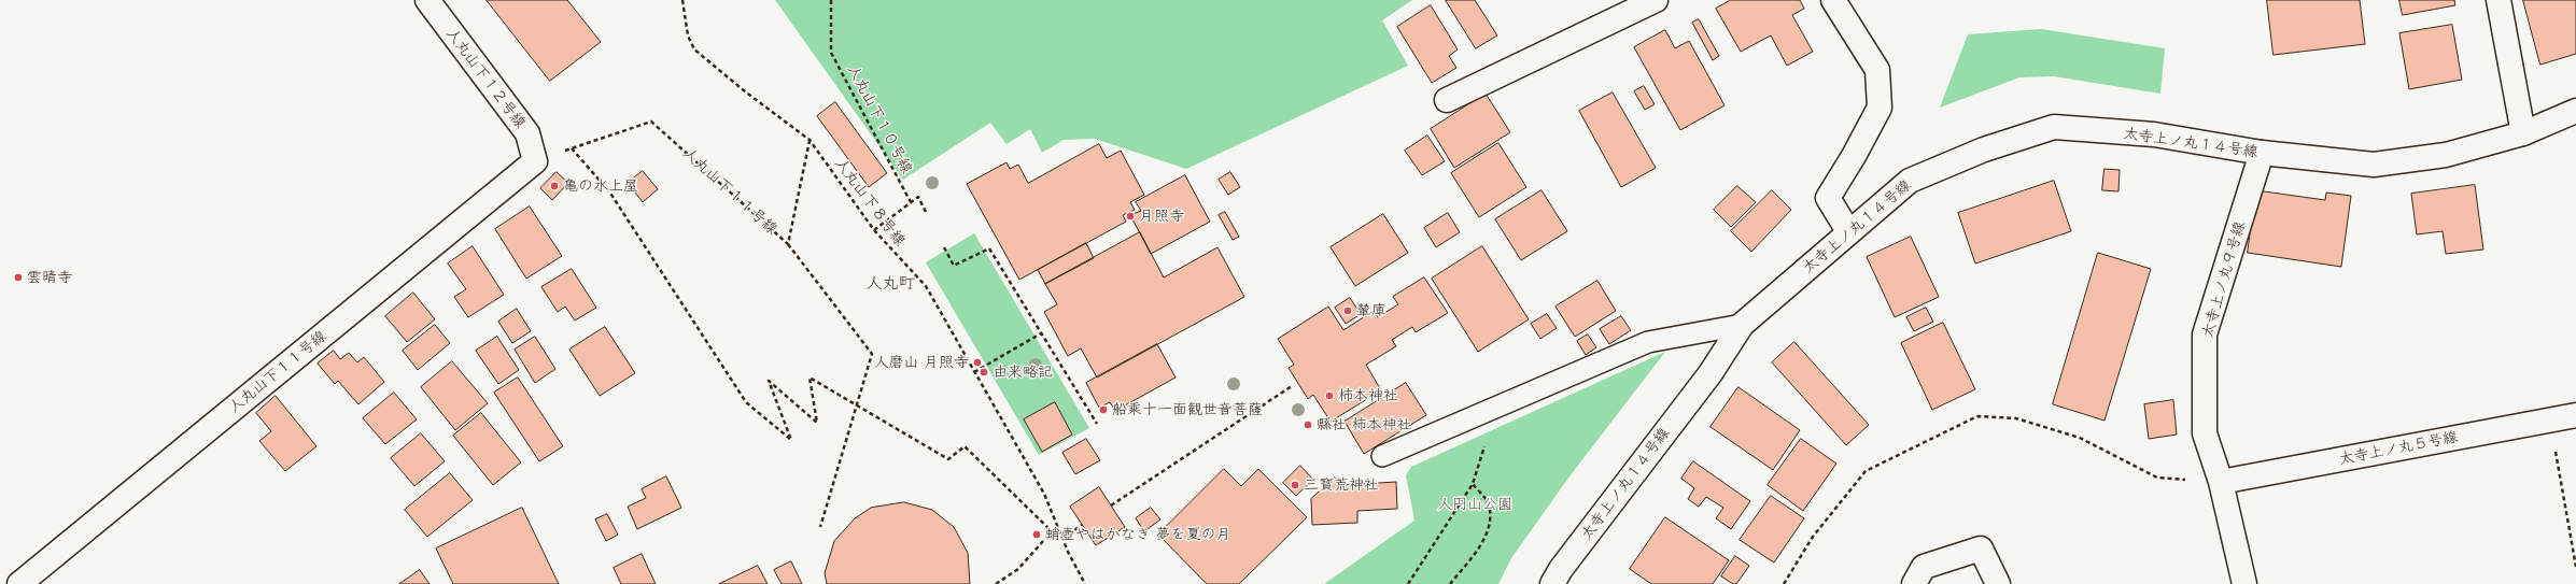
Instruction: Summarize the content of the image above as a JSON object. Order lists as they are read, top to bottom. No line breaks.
{"streets":{"street":["人丸山下１２号線","太寺上ノ丸１４号線","人丸山下１１号線","太寺上ノ丸９号線","太寺上ノ丸５号線"],"path":["人丸山下１０号線","人丸山下８号線"]},"crossings":[["人丸山下１２号線","人丸山下１１号線"],["太寺上ノ丸１４号線","太寺上ノ丸９号線"],["人丸山下１１号線","人丸山下８号線"],["太寺上ノ丸９号線","太寺上ノ丸５号線"]],"districts":["人丸町"],"parks":["人円山公園"],"places":["亀の水上屋","月照寺","雲晴寺","輦庫","人磨山 月照寺","由来略記","柿本神社","船乘十一面観世音菩薩","縣社 柿本神社","三寳荒神社","蛸壺やはかなき 夢を夏の月"]}
